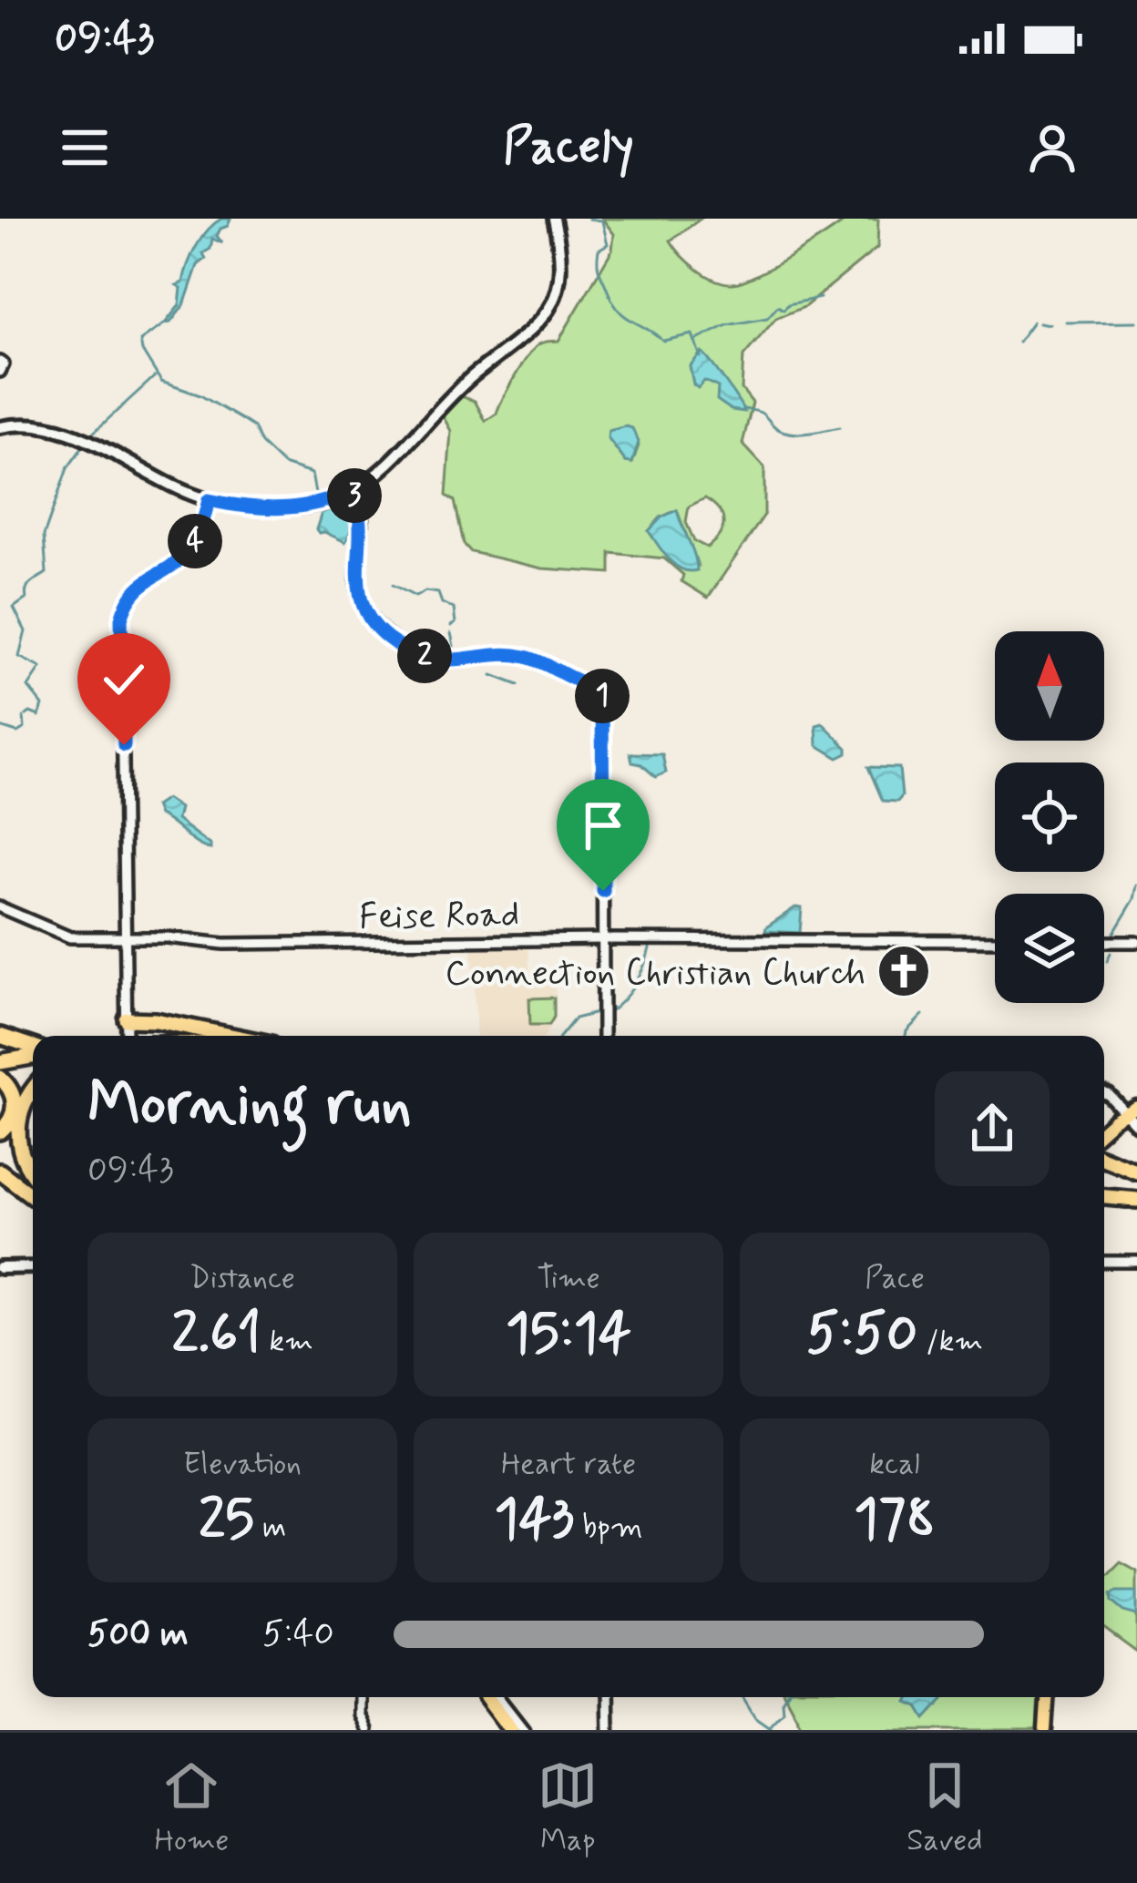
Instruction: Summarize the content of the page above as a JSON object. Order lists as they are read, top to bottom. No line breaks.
{"streets":{"street":["Feise Road"]},"places":{"church":["Connection Christian Church"]},"north":"top","page":{"status":"09:43","header":"Pacely","pins":["3","4","2","1"],"heading":["Morning run","09:43"],"stats":[["Distance","2.61 km"],["Time","15:14"],["Pace","5:50 /km"],["Elevation","25 m"],["Heart rate","143 bpm"],["kcal","178"]],"list":[{"name":"500 m","note":"5:40"}],"tabs":["Home","Map","Saved"]}}
